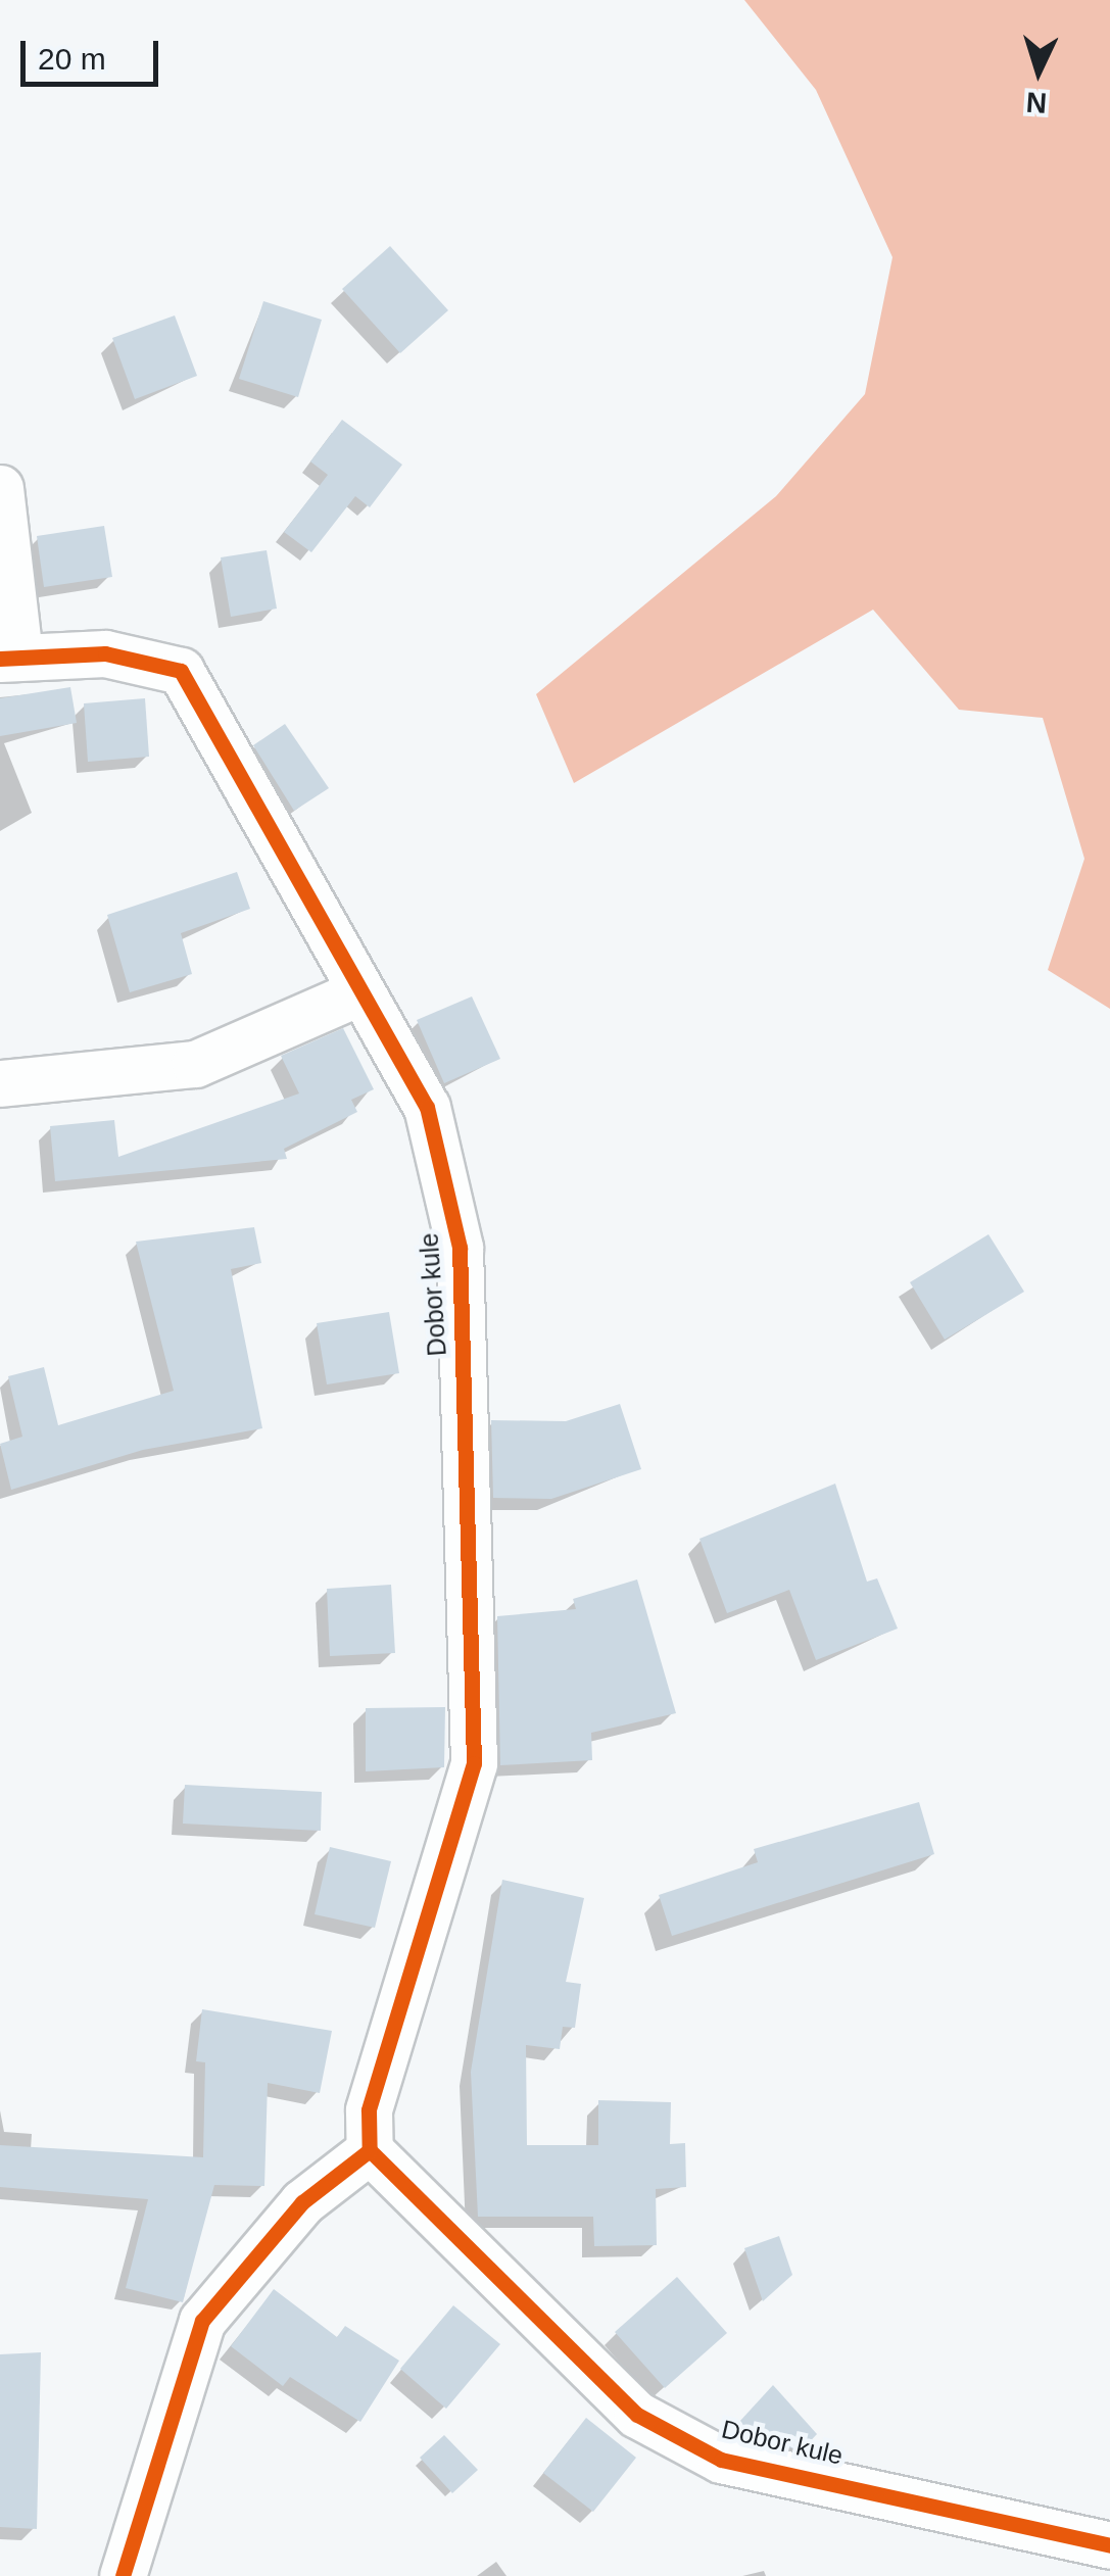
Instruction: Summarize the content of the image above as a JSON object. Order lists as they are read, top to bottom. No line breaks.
{"streets":{"street":["Dobor kule"]},"scale_bar":"20 m","north":"bottom"}
